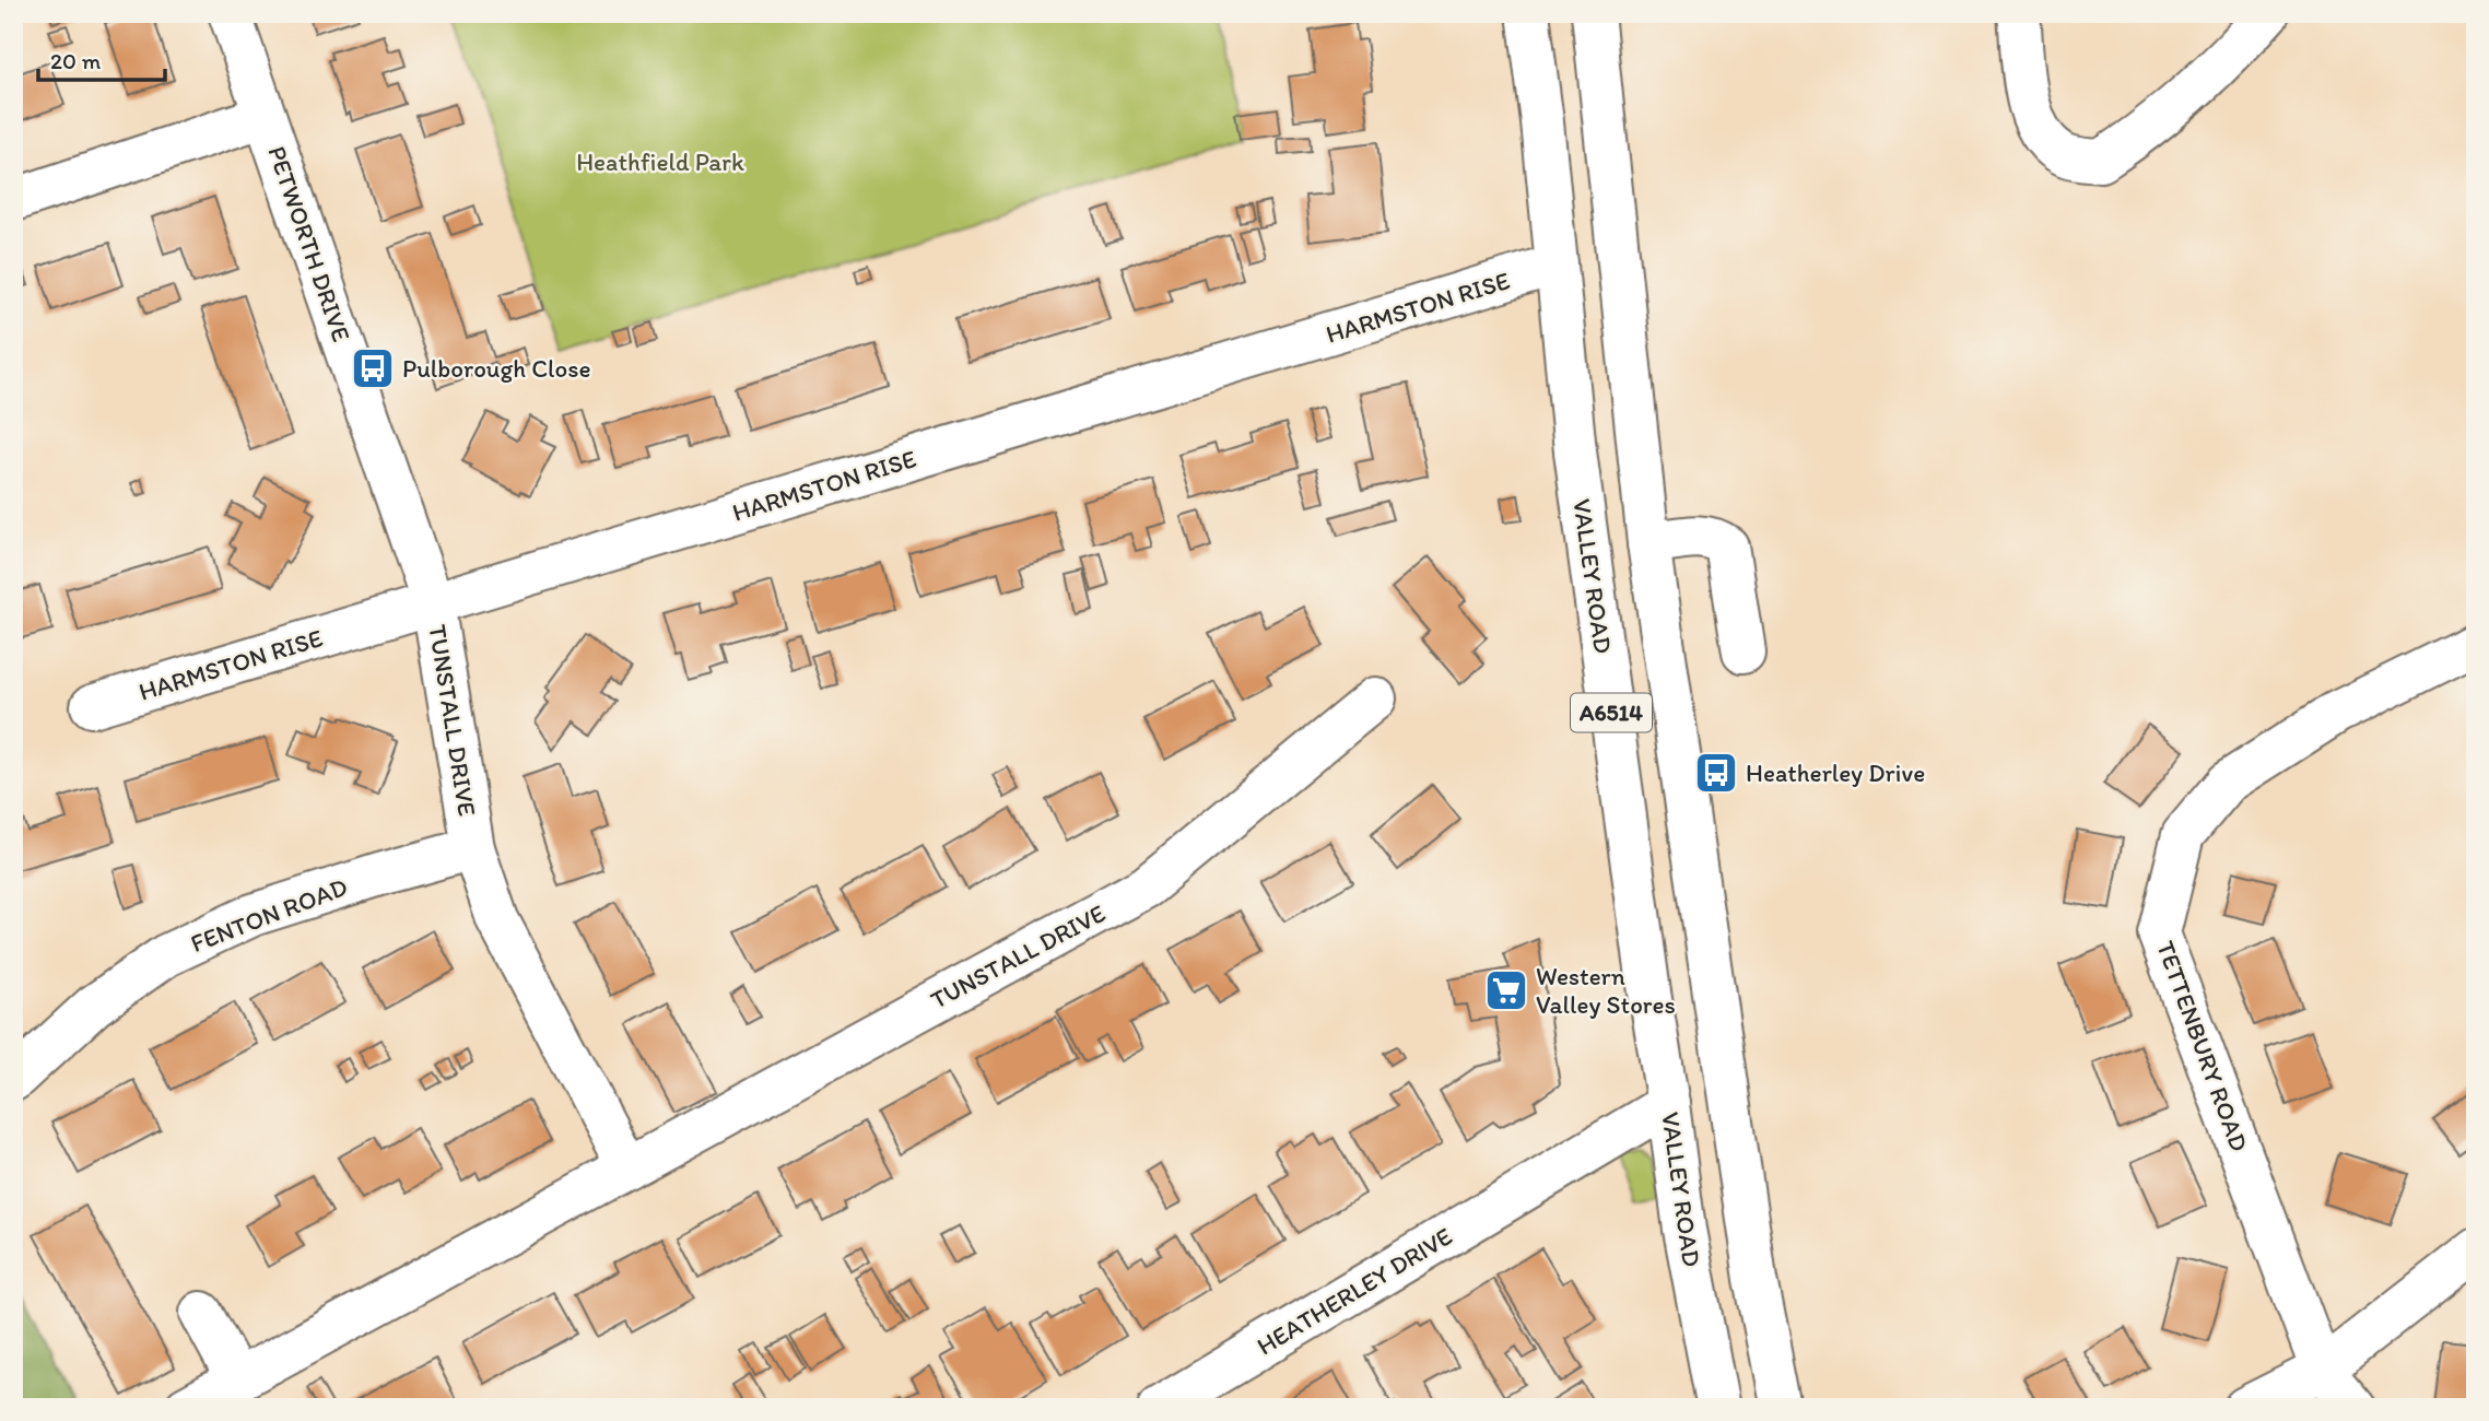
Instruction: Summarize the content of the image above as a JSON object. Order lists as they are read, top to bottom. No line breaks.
{"streets":{"main road":["PETWORTH DRIVE","HARMSTON RISE","VALLEY ROAD","A6514","TUNSTALL DRIVE","FENTON ROAD","TETTENBURY ROAD","HEATHERLEY DRIVE"]},"crossings":[["PETWORTH DRIVE","HARMSTON RISE"],["PETWORTH DRIVE","TUNSTALL DRIVE"],["HARMSTON RISE","VALLEY ROAD"],["HARMSTON RISE","TUNSTALL DRIVE"],["VALLEY ROAD","HEATHERLEY DRIVE"],["TUNSTALL DRIVE","FENTON ROAD"]],"parks":["Heathfield Park"],"places":{"bus stop":["Pulborough Close","Heatherley Drive"],"supermarket":["Western Valley Stores"]},"scale_bar":"20 m"}
